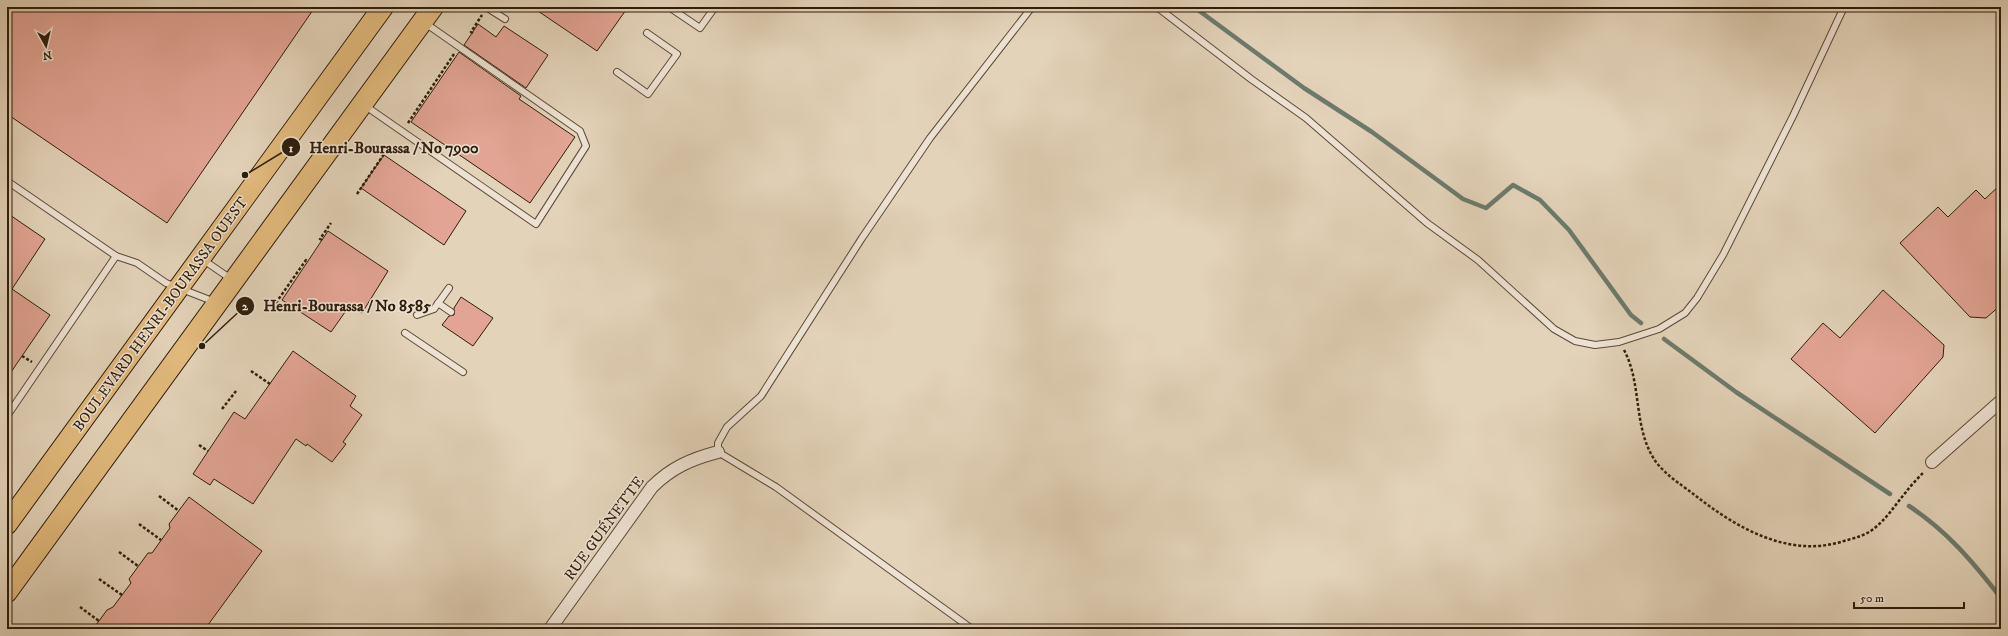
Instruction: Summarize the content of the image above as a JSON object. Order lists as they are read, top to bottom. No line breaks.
{"streets":{"main road":["BOULEVARD HENRI-BOURASSA OUEST"],"street":["RUE GUÉNETTE"]},"places":["Henri-Bourassa / No 7900","Henri-Bourassa / No 8585"],"scale_bar":"50 m","north":"bottom"}
